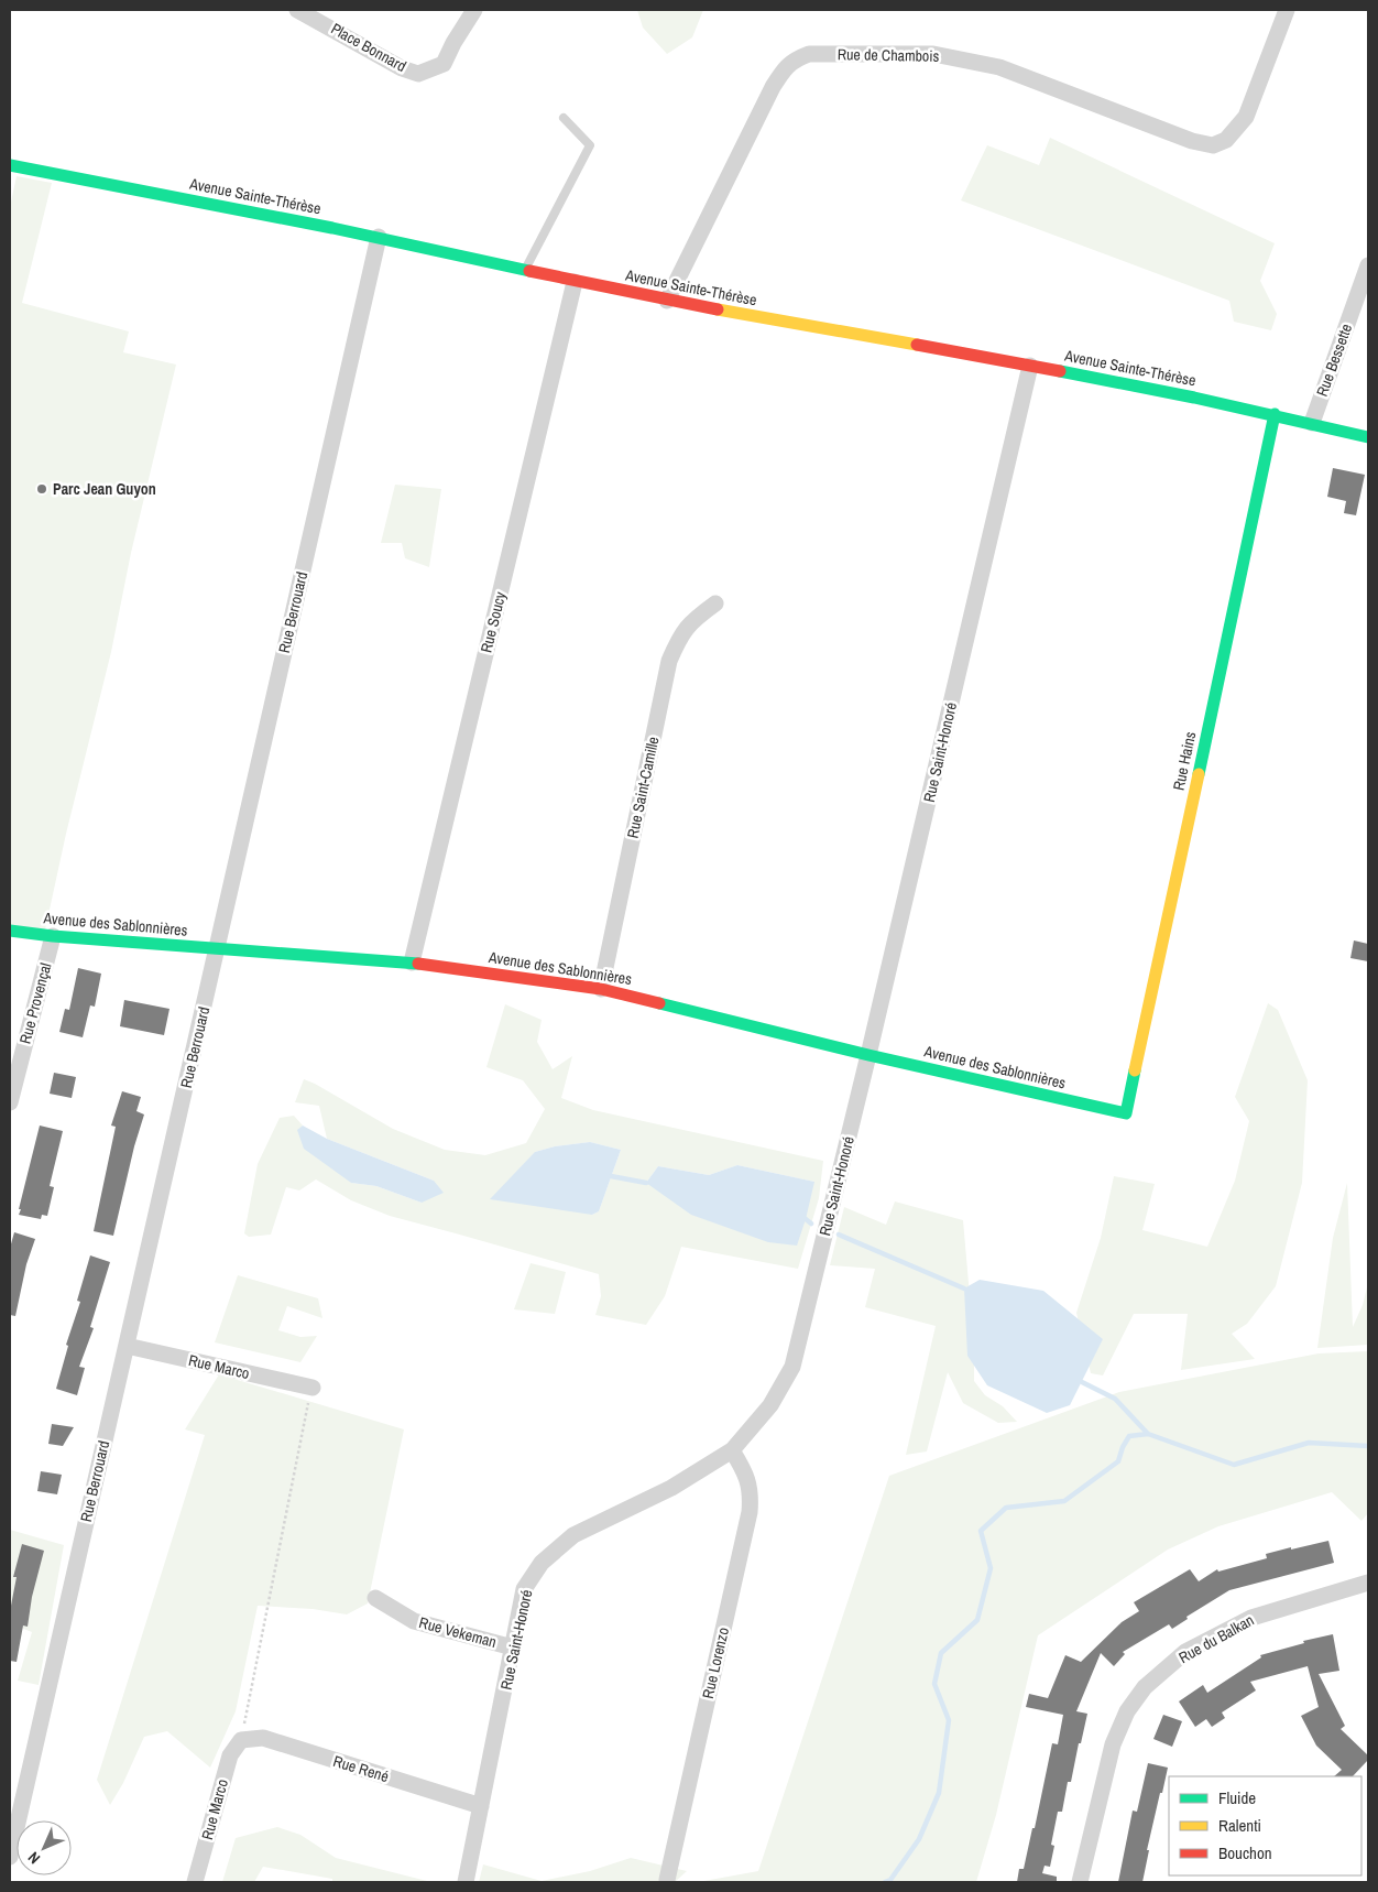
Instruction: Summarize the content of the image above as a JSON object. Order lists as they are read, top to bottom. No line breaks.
{"streets":{"street":["Place Bonnard","Rue de Chambois","Avenue Sainte-Thérèse","Rue Bessette","Rue Berrouard","Rue Soucy","Rue Saint-Honoré","Rue Hains","Rue Saint-Camille","Avenue des Sablonnières","Rue Provençal","Rue Marco","Rue Vekeman","Rue du Balkan","Rue Lorenzo","Rue René"]},"crossings":[["Rue de Chambois","Avenue Sainte-Thérèse"],["Avenue Sainte-Thérèse","Rue Bessette"],["Avenue Sainte-Thérèse","Rue Berrouard"],["Avenue Sainte-Thérèse","Rue Soucy"],["Avenue Sainte-Thérèse","Rue Saint-Honoré"],["Avenue Sainte-Thérèse","Rue Hains"],["Rue Berrouard","Avenue des Sablonnières"],["Rue Berrouard","Rue Marco"],["Rue Soucy","Avenue des Sablonnières"],["Rue Saint-Honoré","Avenue des Sablonnières"],["Rue Saint-Honoré","Rue Vekeman"],["Rue Saint-Honoré","Rue Lorenzo"],["Rue Saint-Honoré","Rue René"],["Rue Hains","Avenue des Sablonnières"],["Rue Saint-Camille","Avenue des Sablonnières"],["Avenue des Sablonnières","Rue Provençal"],["Rue Marco","Rue René"]],"places":["Parc Jean Guyon"],"legend":["Fluide","Ralenti","Bouchon"],"north":"bottom left"}
